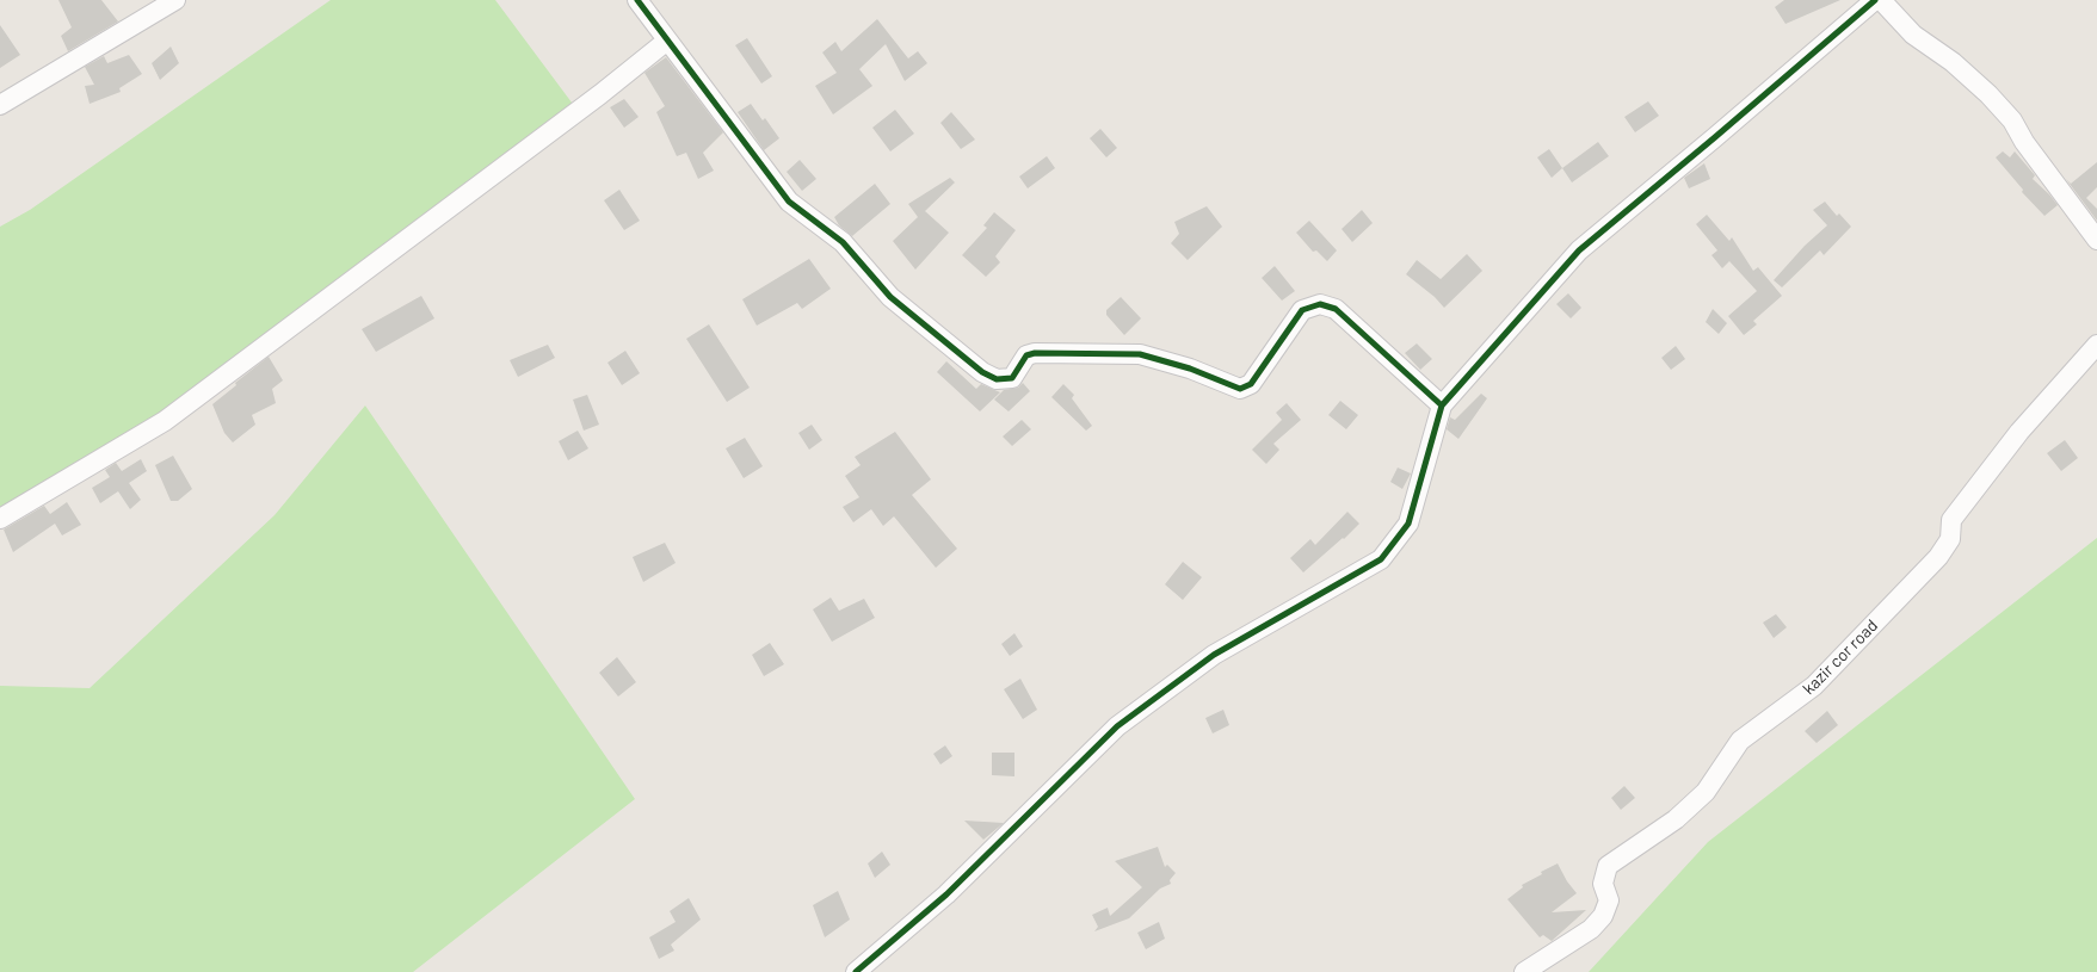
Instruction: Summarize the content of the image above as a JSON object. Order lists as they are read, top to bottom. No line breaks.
{"streets":{"street":["kazir cor road"]}}
